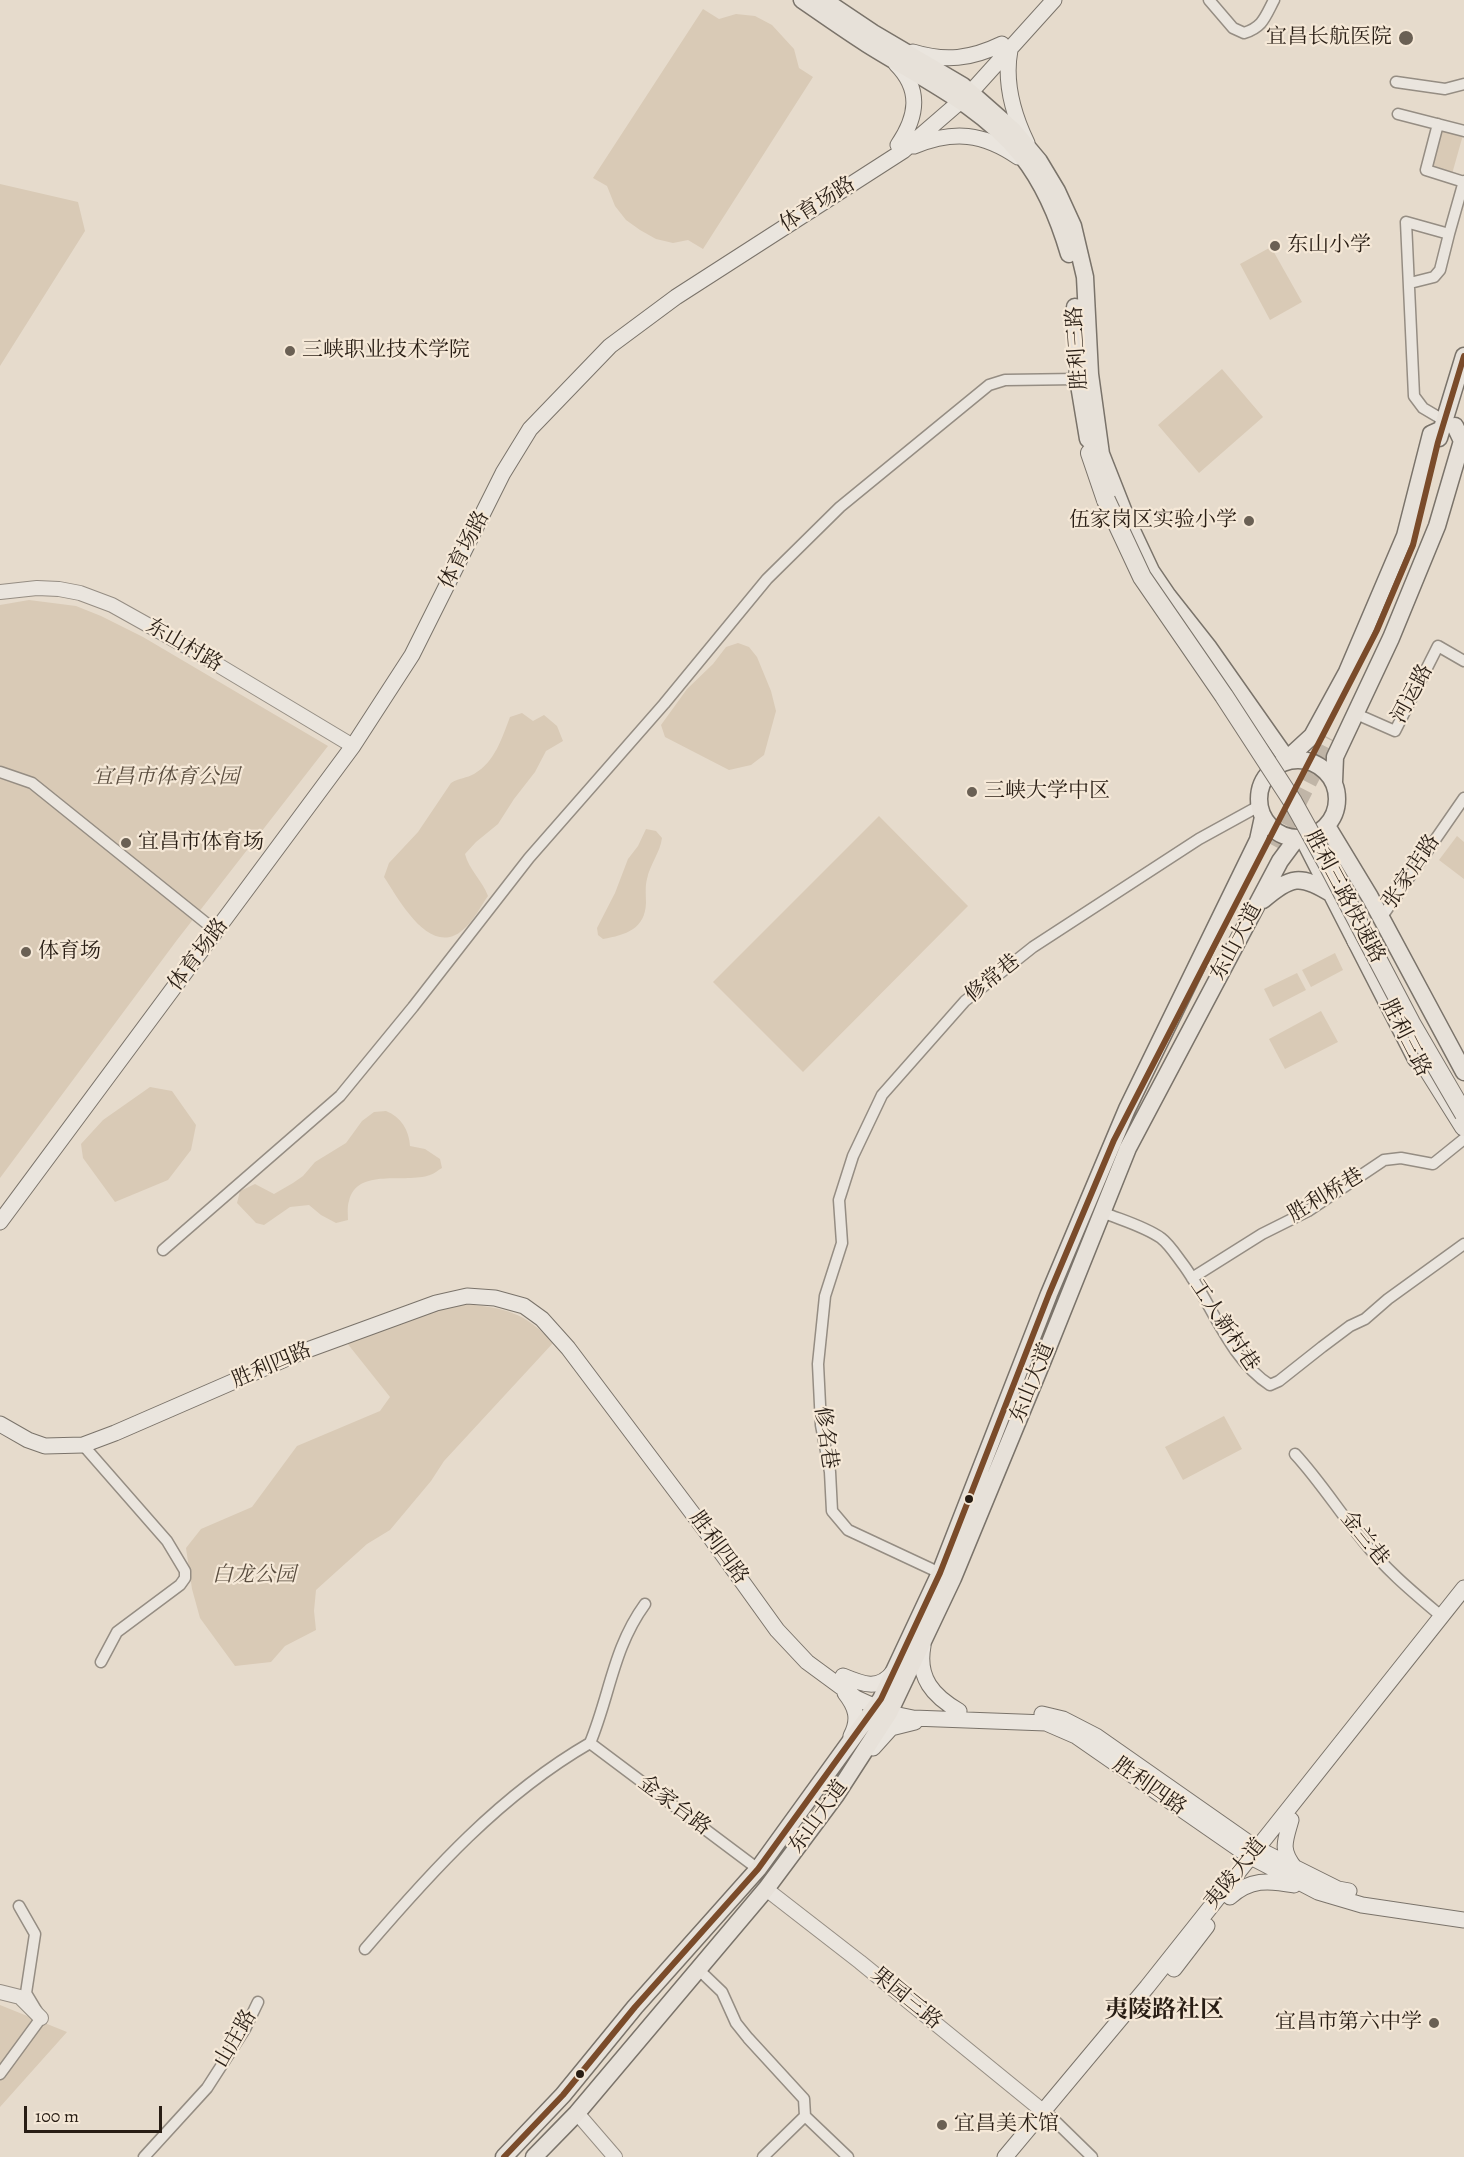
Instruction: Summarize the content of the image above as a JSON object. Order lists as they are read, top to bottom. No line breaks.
{"streets":{"highway":["胜利三路快速路"],"main road":["体育场路","胜利三路","东山大道","胜利四路","夷陵大道"],"street":["东山村路","河运路","张家店路","修常巷","胜利桥巷","工人新村巷","修名巷","金兰巷","金家台路","果园三路","山庄路"]},"crossings":[["体育场路","胜利三路"],["体育场路","东山村路"],["胜利三路","张家店路"],["胜利三路","东山大道"],["胜利三路","修常巷"],["胜利三路","胜利桥巷"],["东山大道","修常巷"],["东山大道","工人新村巷"],["东山大道","胜利四路"],["东山大道","修名巷"],["东山大道","金家台路"],["东山大道","果园三路"],["修常巷","修名巷"],["胜利桥巷","工人新村巷"],["胜利四路","夷陵大道"],["金兰巷","夷陵大道"],["夷陵大道","果园三路"]],"districts":["夷陵路社区"],"parks":["宜昌市体育公园","白龙公园"],"places":["宜昌长航医院","东山小学","三峡职业技术学院","伍家岗区实验小学","三峡大学中区","宜昌市体育场","体育场","宜昌市第六中学","宜昌美术馆"],"scale_bar":"100 m"}
